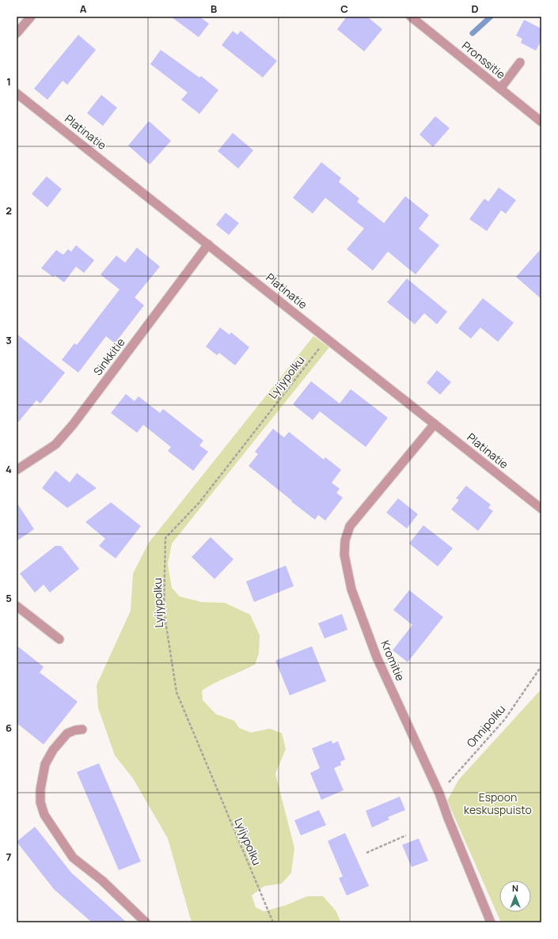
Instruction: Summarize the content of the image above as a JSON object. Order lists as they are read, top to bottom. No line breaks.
{"streets":{"street":["Pronssitie","Platinatie","Sinkkitie","Kromitie"],"path":["Lyijypolku","Onnipolku"]},"crossings":[["Platinatie","Sinkkitie"],["Platinatie","Lyijypolku"],["Platinatie","Kromitie"],["Kromitie","Onnipolku"]],"parks":["Espoon keskuspuisto"],"north":"top","grid":{"columns":["A","B","C","D"],"rows":["1","2","3","4","5","6","7"]}}
